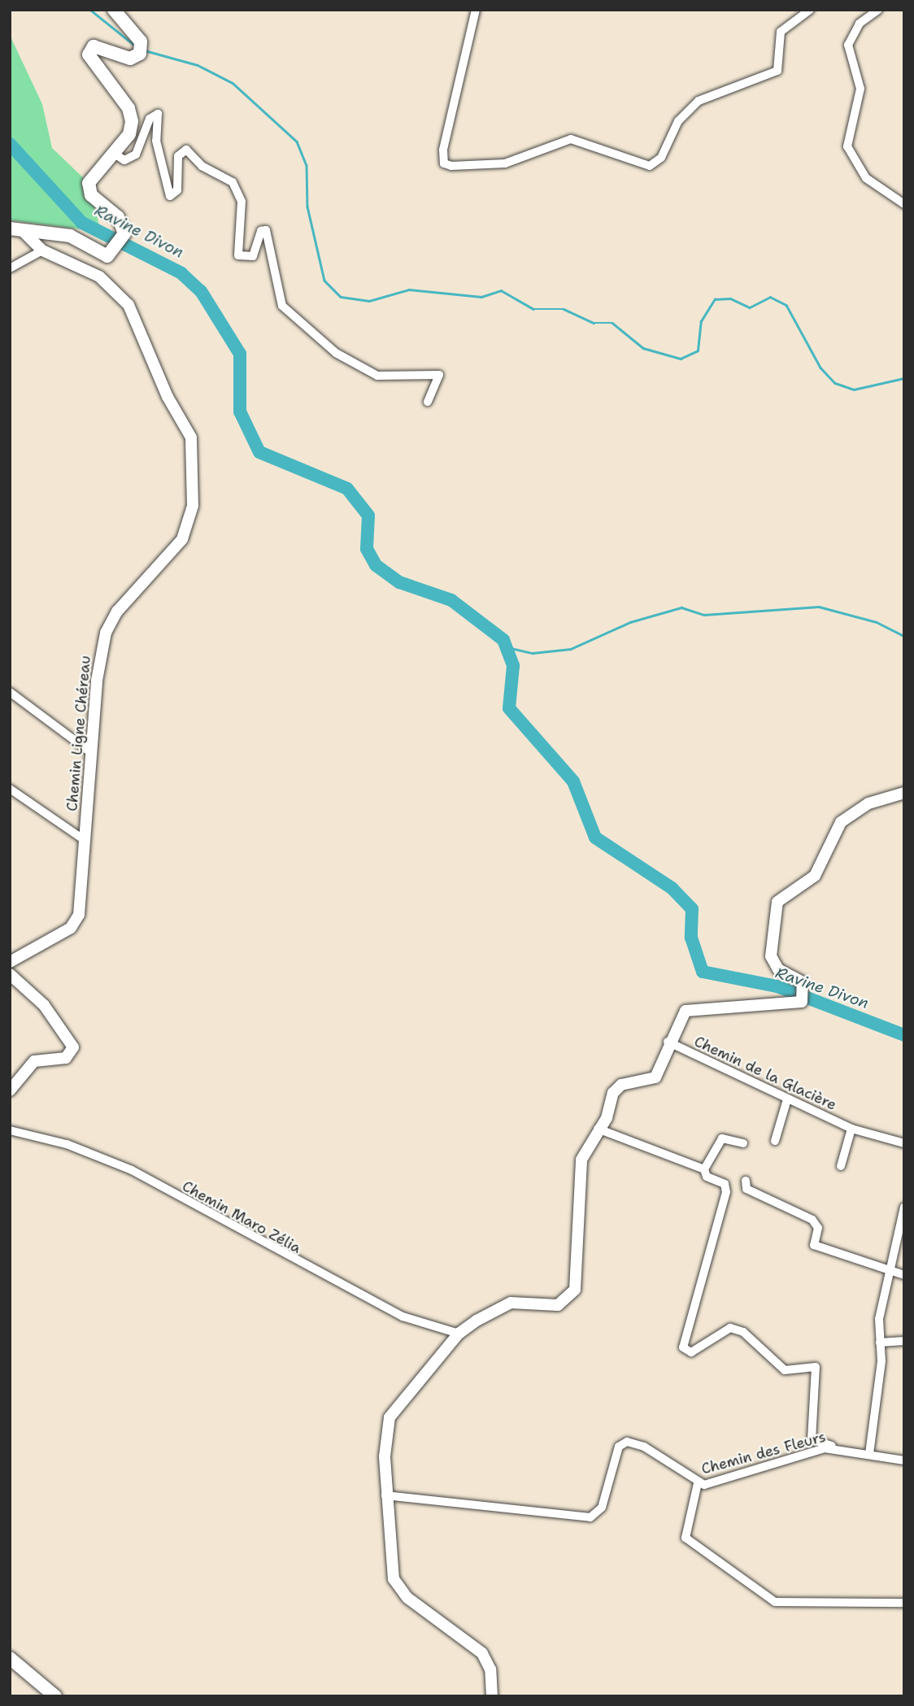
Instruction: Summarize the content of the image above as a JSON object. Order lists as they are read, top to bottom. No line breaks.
{"streets":{"street":["Chemin Ligne Chéreau","Chemin de la Glacière","Chemin Maro Zélia","Chemin des Fleurs"]},"water":["Ravine Divon"]}
